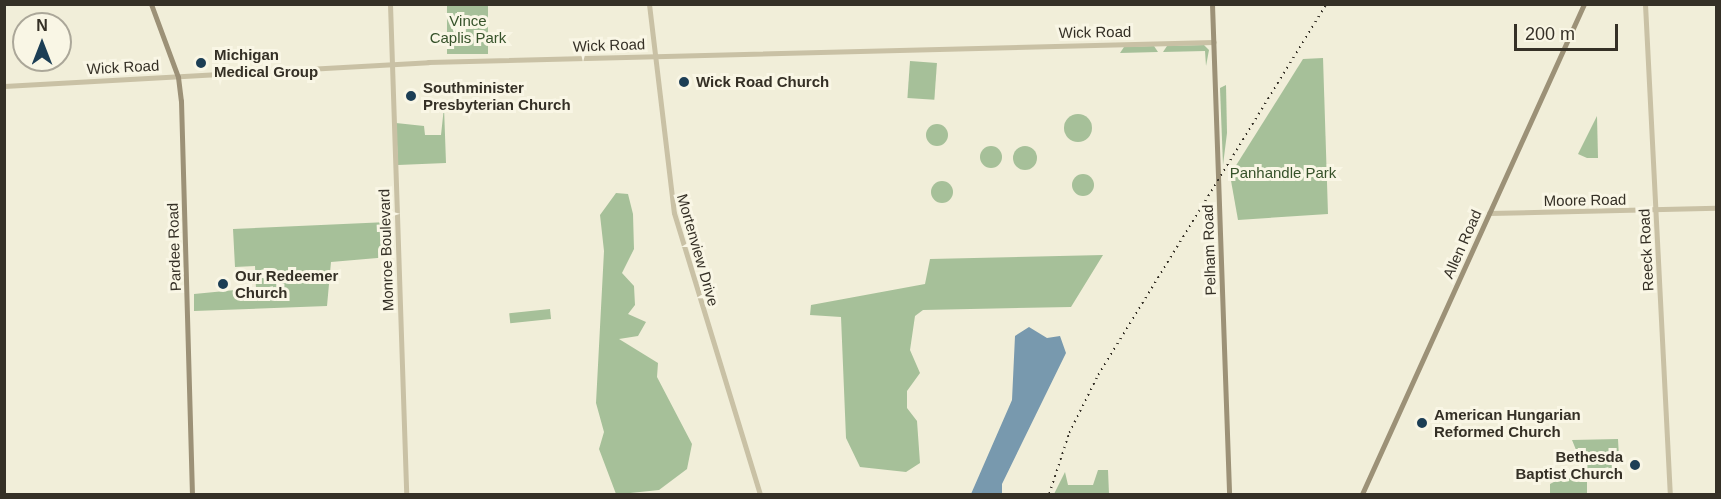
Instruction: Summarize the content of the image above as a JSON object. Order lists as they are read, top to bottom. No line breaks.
{"streets":{"main road":["Allen Road","Pardee Road","Pelham Road"],"street":["Wick Road","Moore Road","Monroe Boulevard","Mortenview Drive","Reeck Road"]},"crossings":[["Wick Road","Pardee Road"],["Wick Road","Monroe Boulevard"],["Wick Road","Mortenview Drive"],["Wick Road","Pelham Road"],["Moore Road","Allen Road"],["Moore Road","Reeck Road"]],"parks":["Vince Caplis Park","Panhandle Park"],"places":["Michigan Medical Group","Wick Road Church","Southminister Presbyterian Church","Our Redeemer Church","American Hungarian Reformed Church","Bethesda Baptist Church"],"scale_bar":"200 m","north":"top"}
